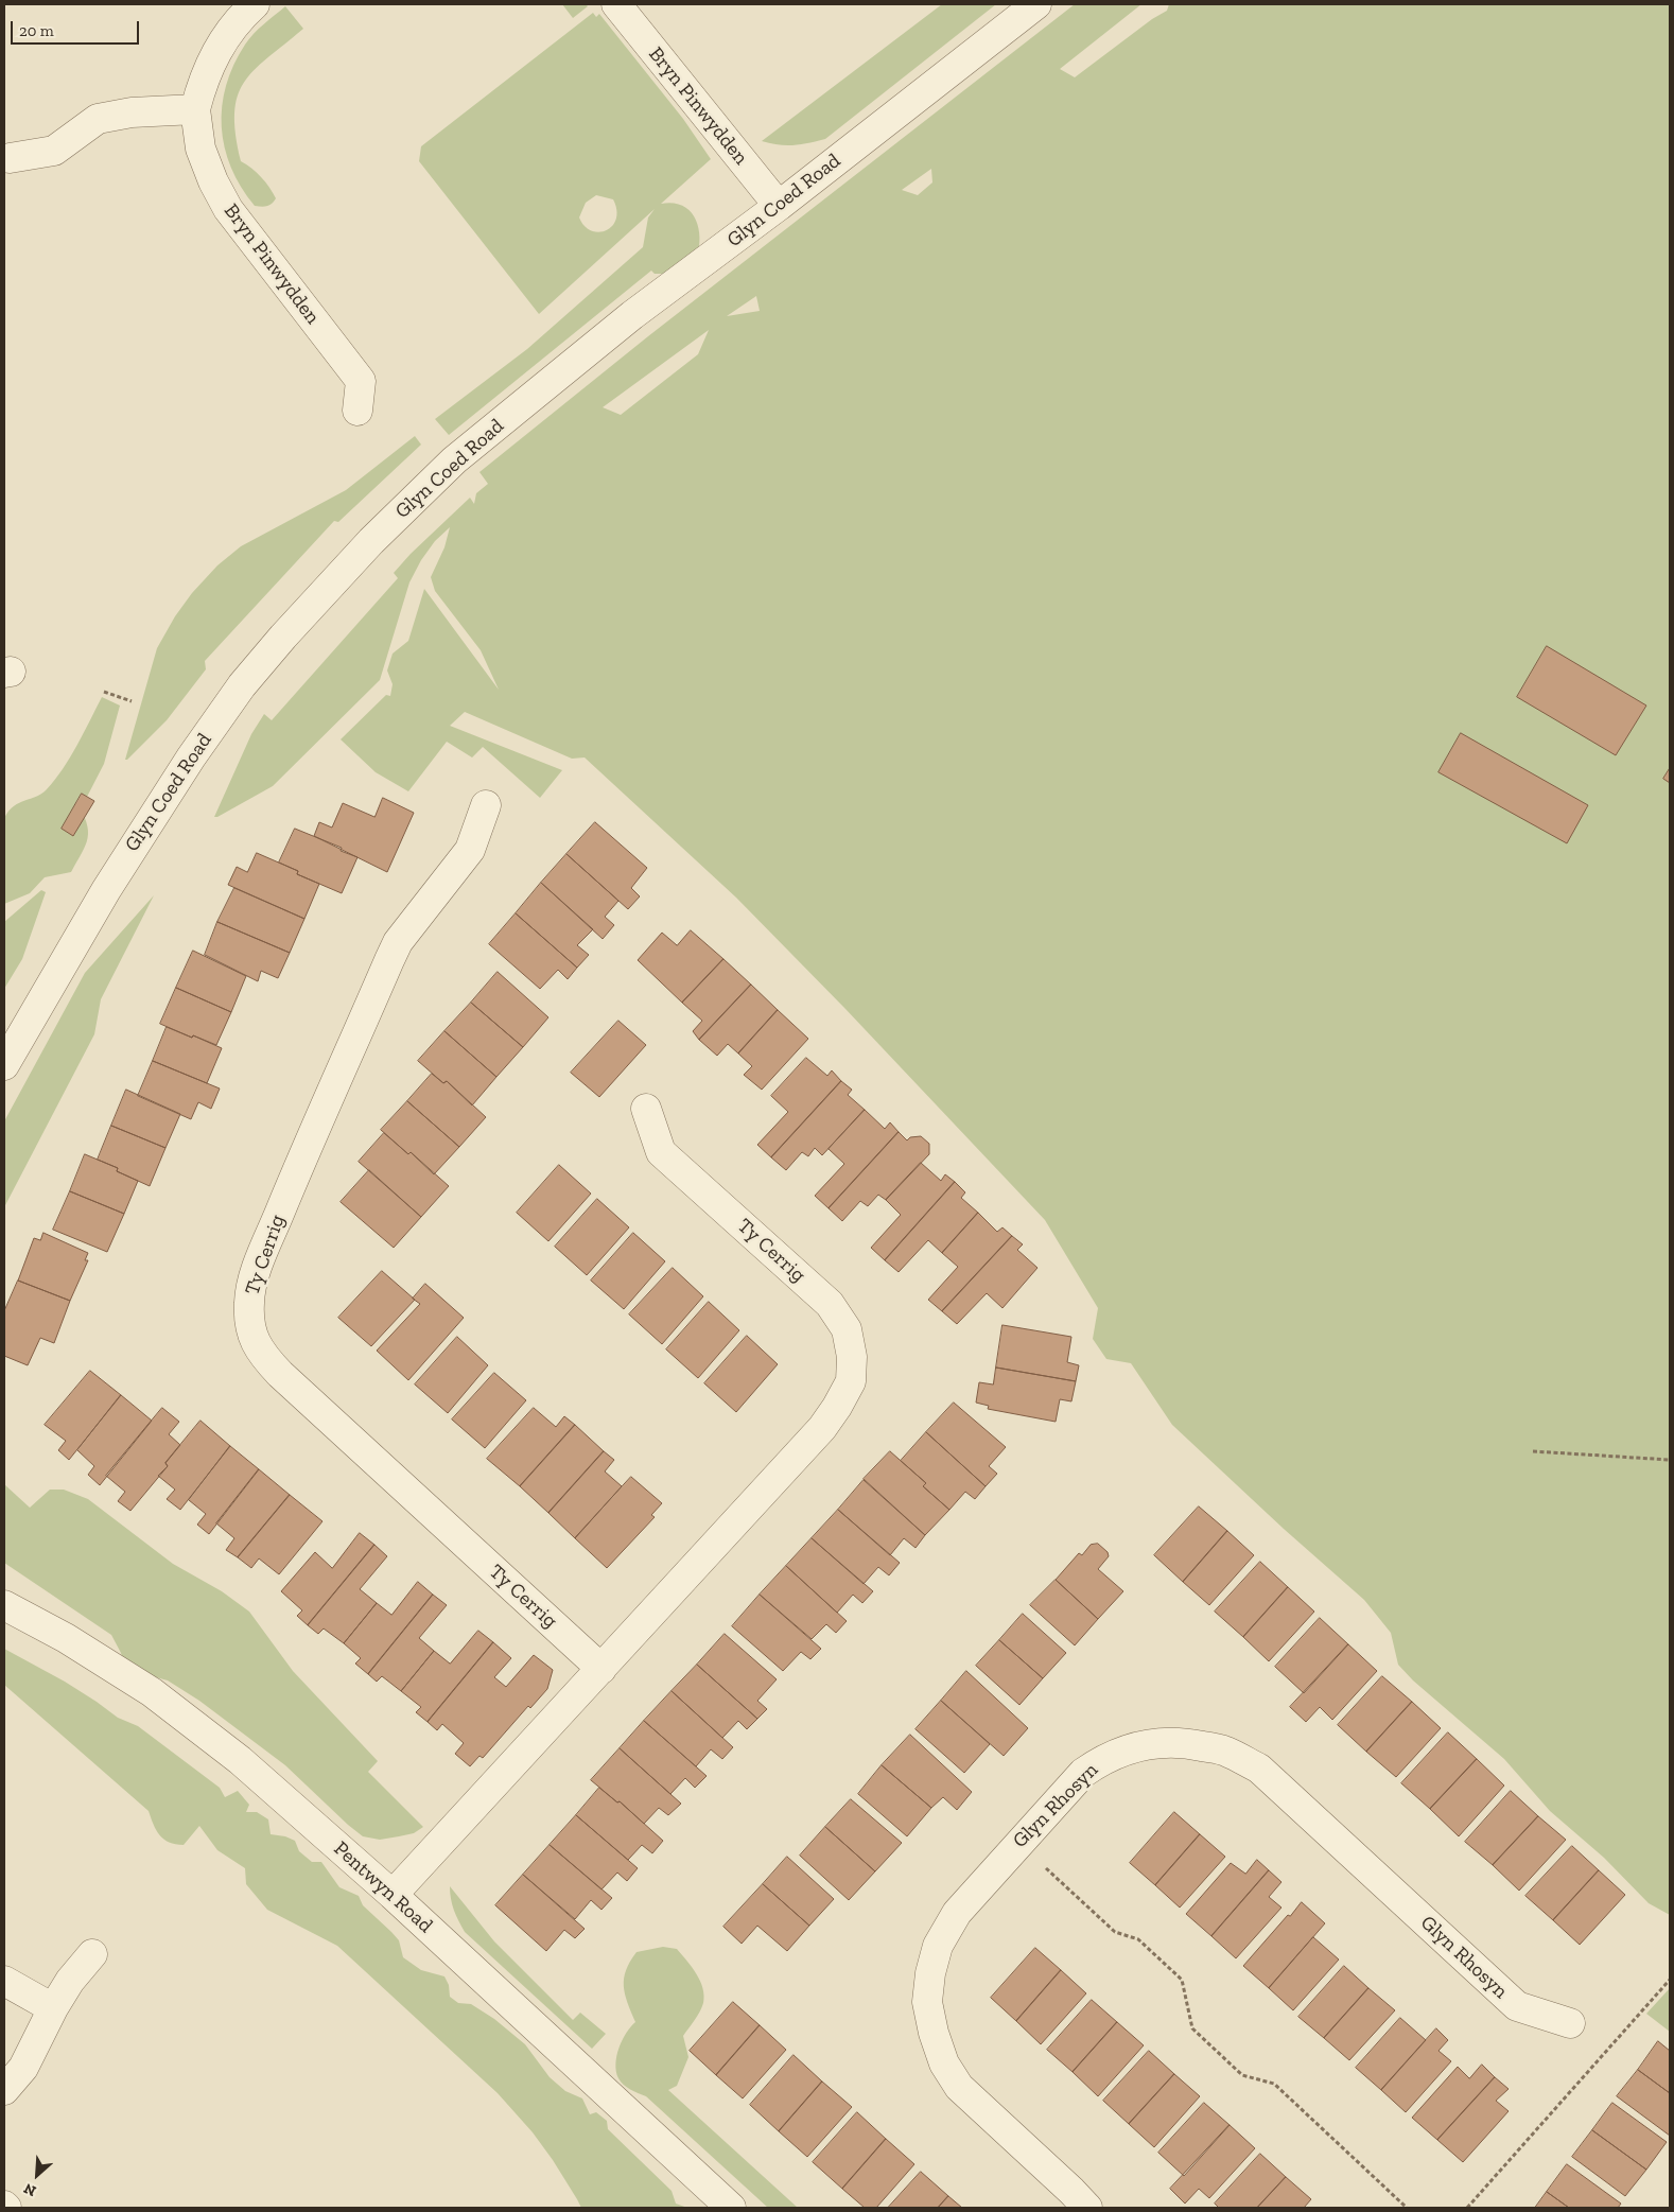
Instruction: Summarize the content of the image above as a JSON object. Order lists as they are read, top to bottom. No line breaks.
{"streets":{"street":["Bryn Pinwydden","Glyn Coed Road","Ty Cerrig","Glyn Rhosyn","Pentwyn Road"]},"crossings":[["Bryn Pinwydden","Glyn Coed Road"],["Ty Cerrig","Pentwyn Road"]],"scale_bar":"20 m","north":"bottom left"}
